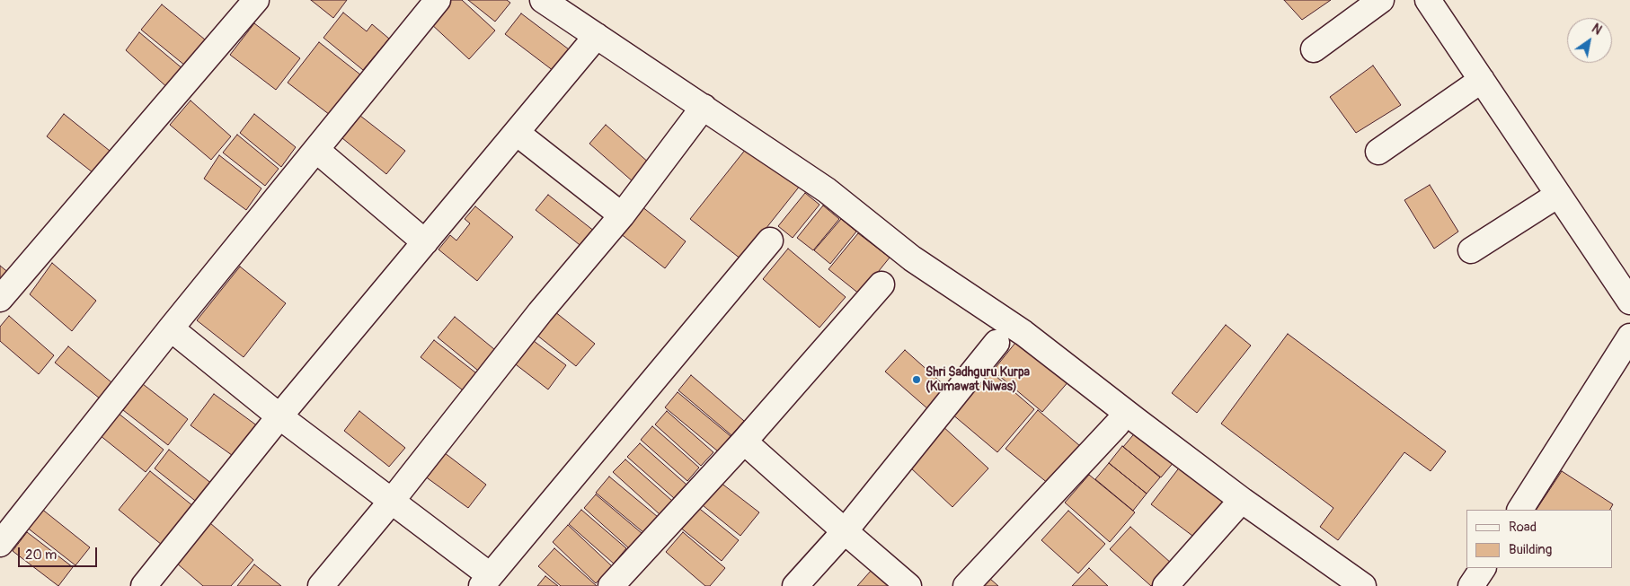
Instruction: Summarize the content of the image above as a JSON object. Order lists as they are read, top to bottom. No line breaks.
{"places":["Shri Sadhguru Kurpa (Kumawat Niwas)"],"legend":["Road","Building"],"scale_bar":"20 m","north":"top right"}
